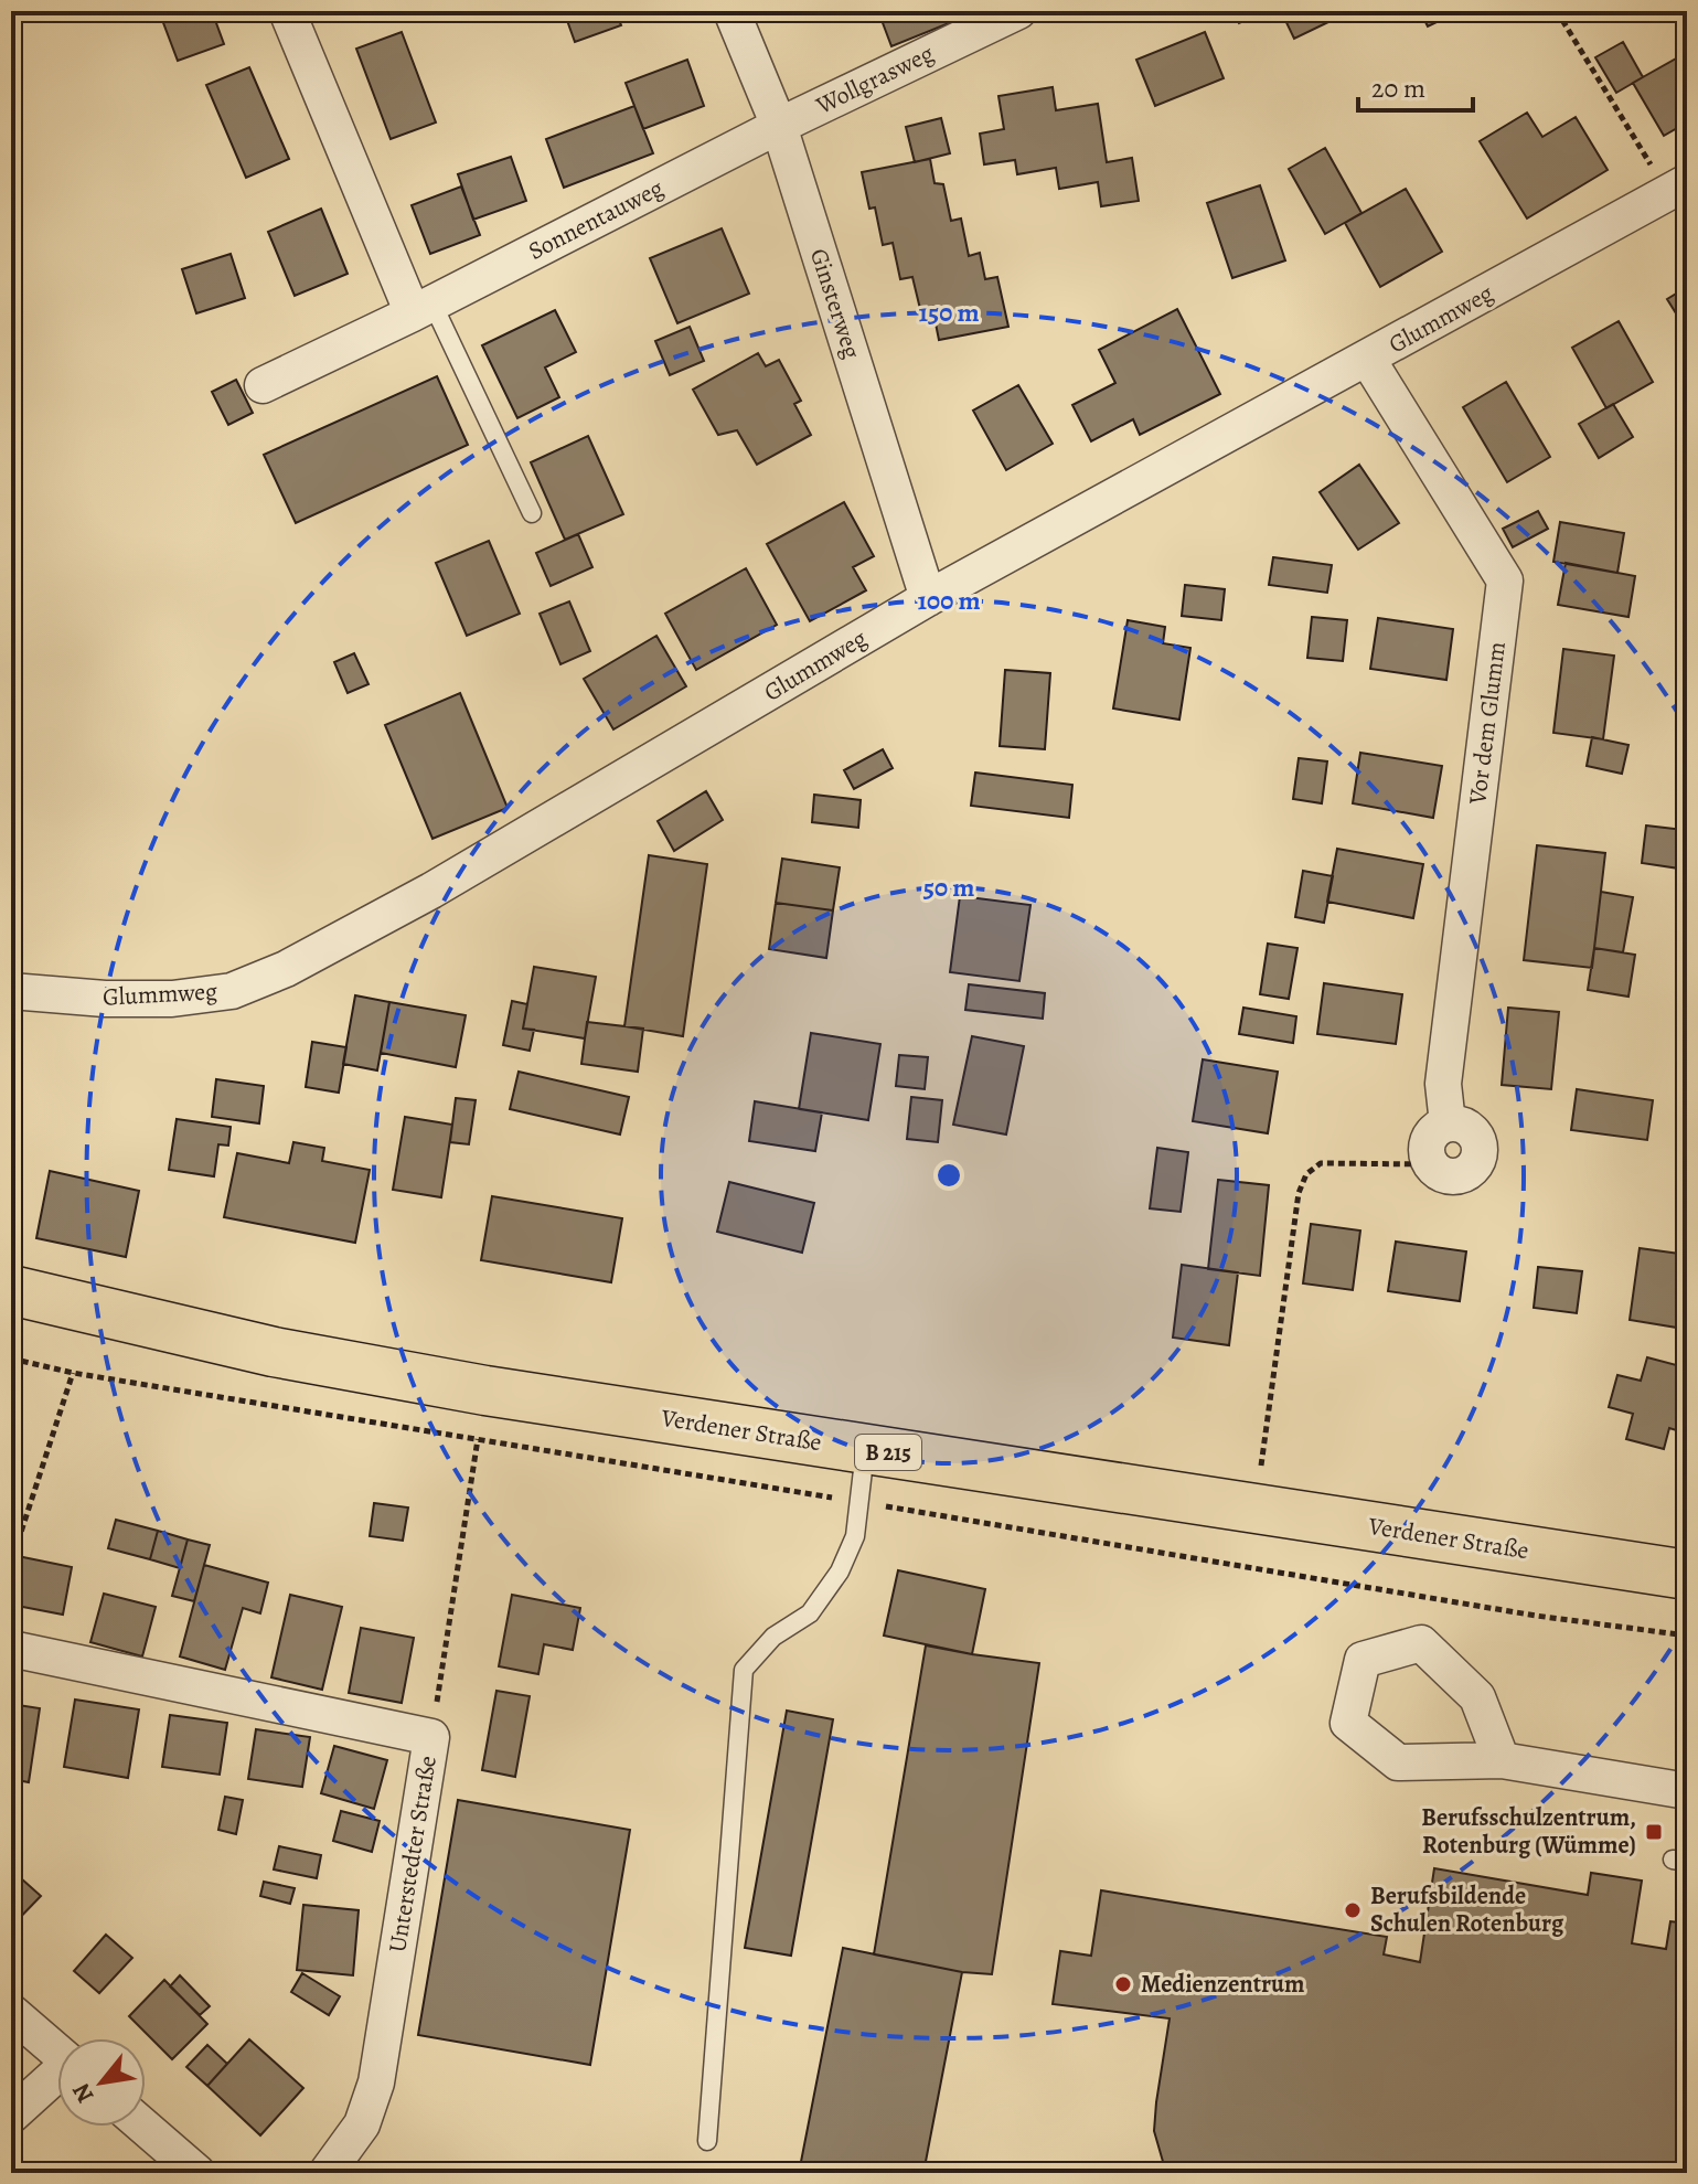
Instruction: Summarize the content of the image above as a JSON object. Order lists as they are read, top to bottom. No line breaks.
{"streets":{"main road":["Verdener Straße","B 215"],"street":["Wollgrasweg","Sonnentauweg","Ginsterweg","Glummweg","Vor dem Glumm","Unterstedter Straße"]},"crossings":[["Wollgrasweg","Sonnentauweg"],["Wollgrasweg","Ginsterweg"],["Sonnentauweg","Ginsterweg"],["Ginsterweg","Glummweg"],["Glummweg","Vor dem Glumm"]],"places":{"transit":["Berufsschulzentrum, Rotenburg (Wümme)"],"other":["Berufsbildende Schulen Rotenburg","Medienzentrum"]},"scale_bar":"20 m","north":"bottom left","rings":["150 m","100 m","50 m"]}
